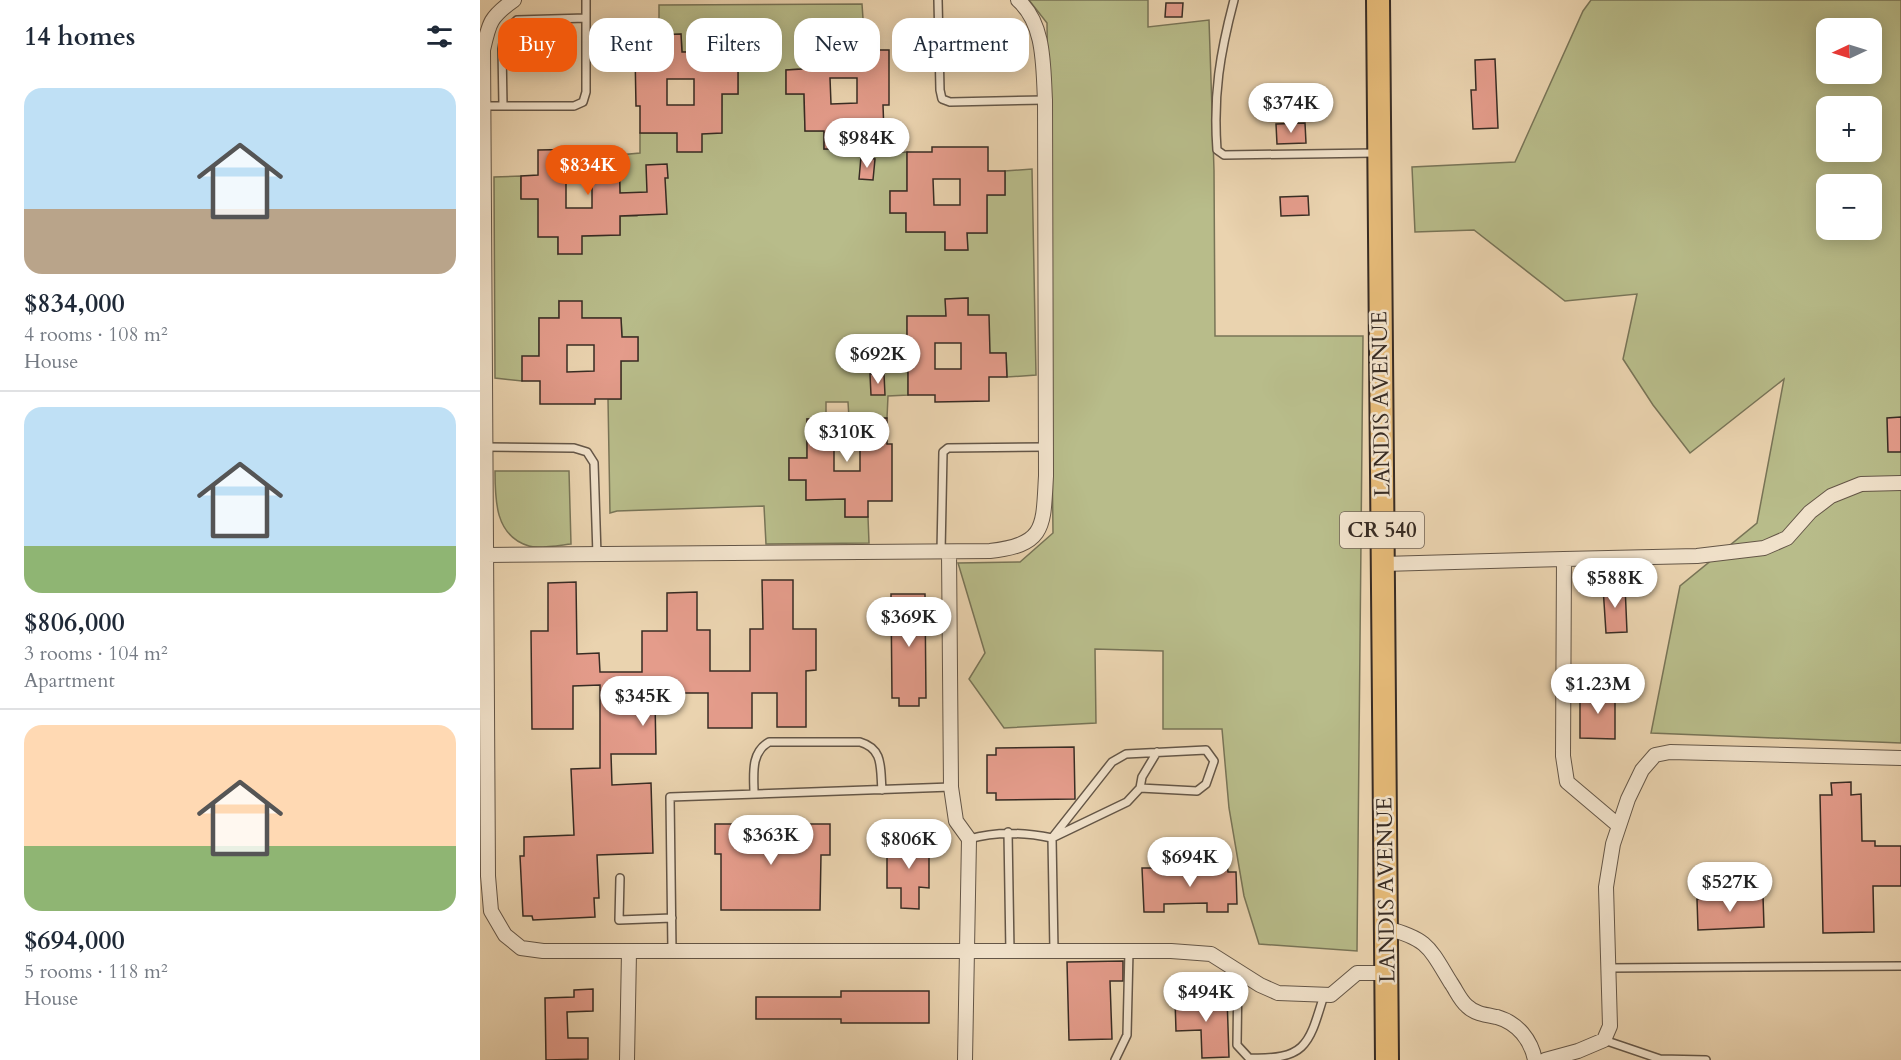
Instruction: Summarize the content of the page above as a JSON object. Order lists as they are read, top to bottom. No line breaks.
{"streets":{"main road":["LANDIS AVENUE","CR 540"]},"north":"left","page":{"heading":"14 homes","map_buttons":["+","−"],"chip":["Buy","Rent","Filters","New","Apartment"],"list":[{"name":"$834,000","note":"4 rooms · 108 m² · House"},{"name":"$806,000","note":"3 rooms · 104 m² · Apartment"},{"name":"$694,000","note":"5 rooms · 118 m² · House"}],"price":["$374K","$984K","$834K","$692K","$310K","$588K","$369K","$1.23M","$345K","$363K","$806K","$694K","$527K","$494K"]}}
